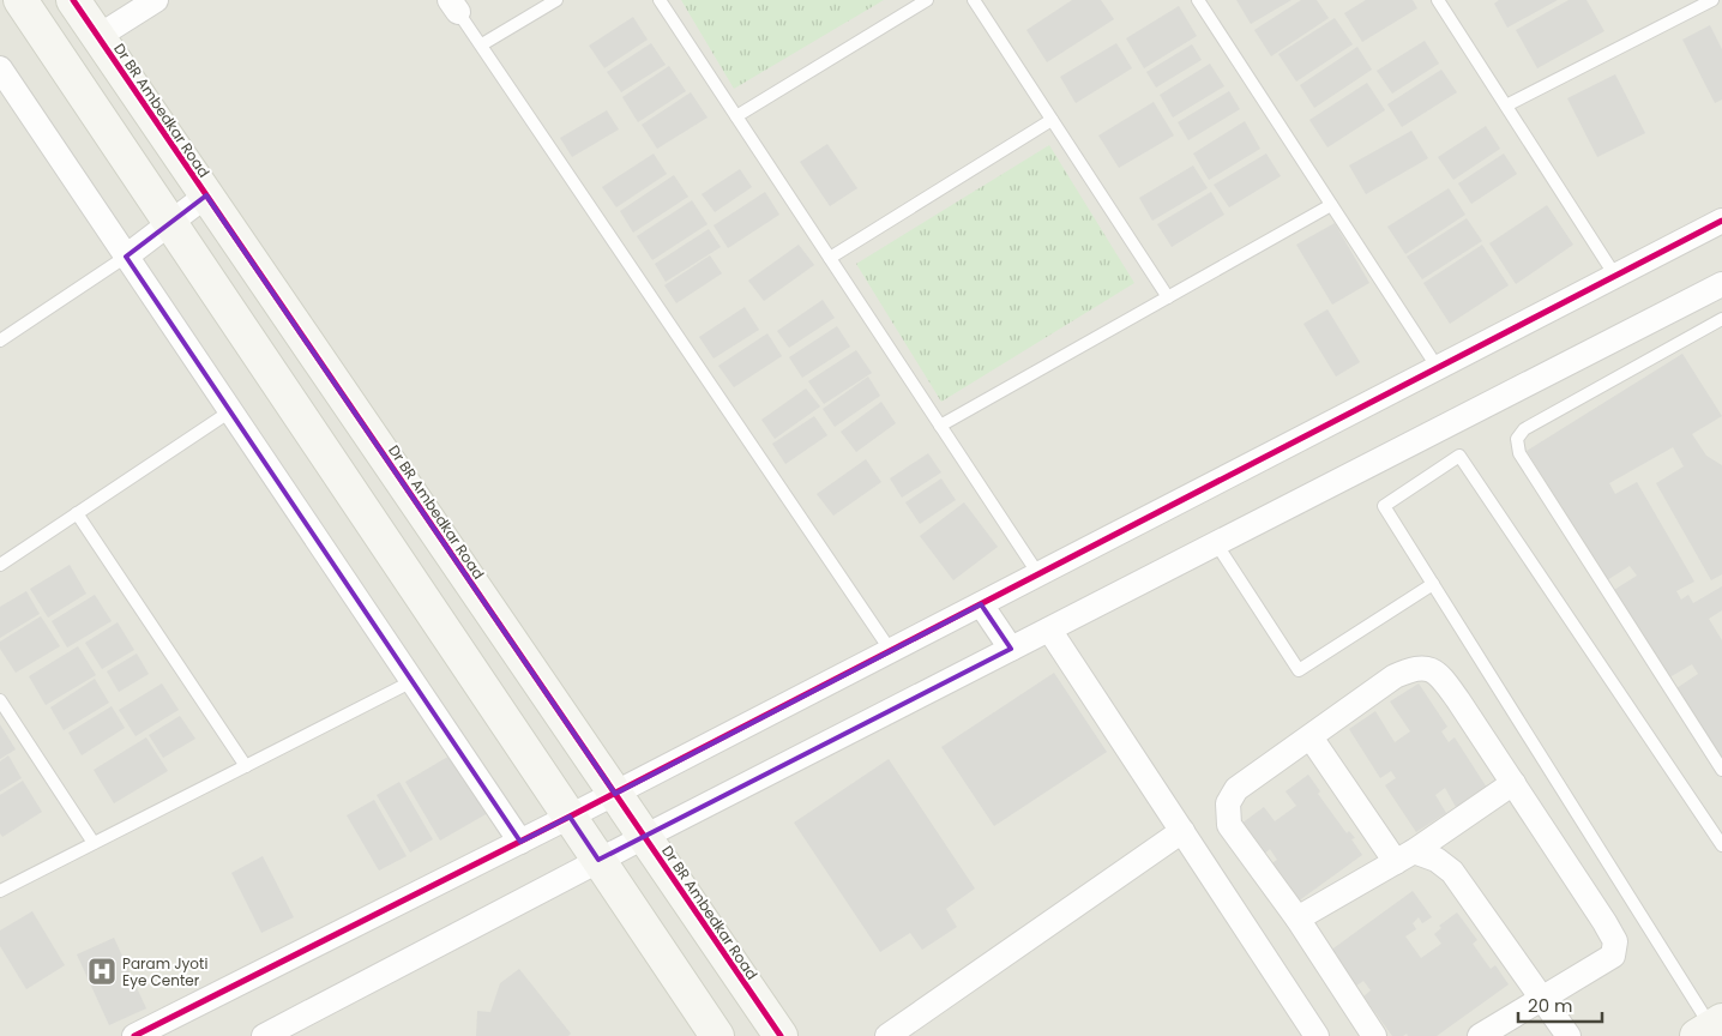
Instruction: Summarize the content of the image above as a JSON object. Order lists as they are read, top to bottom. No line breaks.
{"streets":{"street":["Dr BR Ambedkar Road"]},"places":{"hospital":["Param Jyoti Eye Center"]},"scale_bar":"20 m"}
